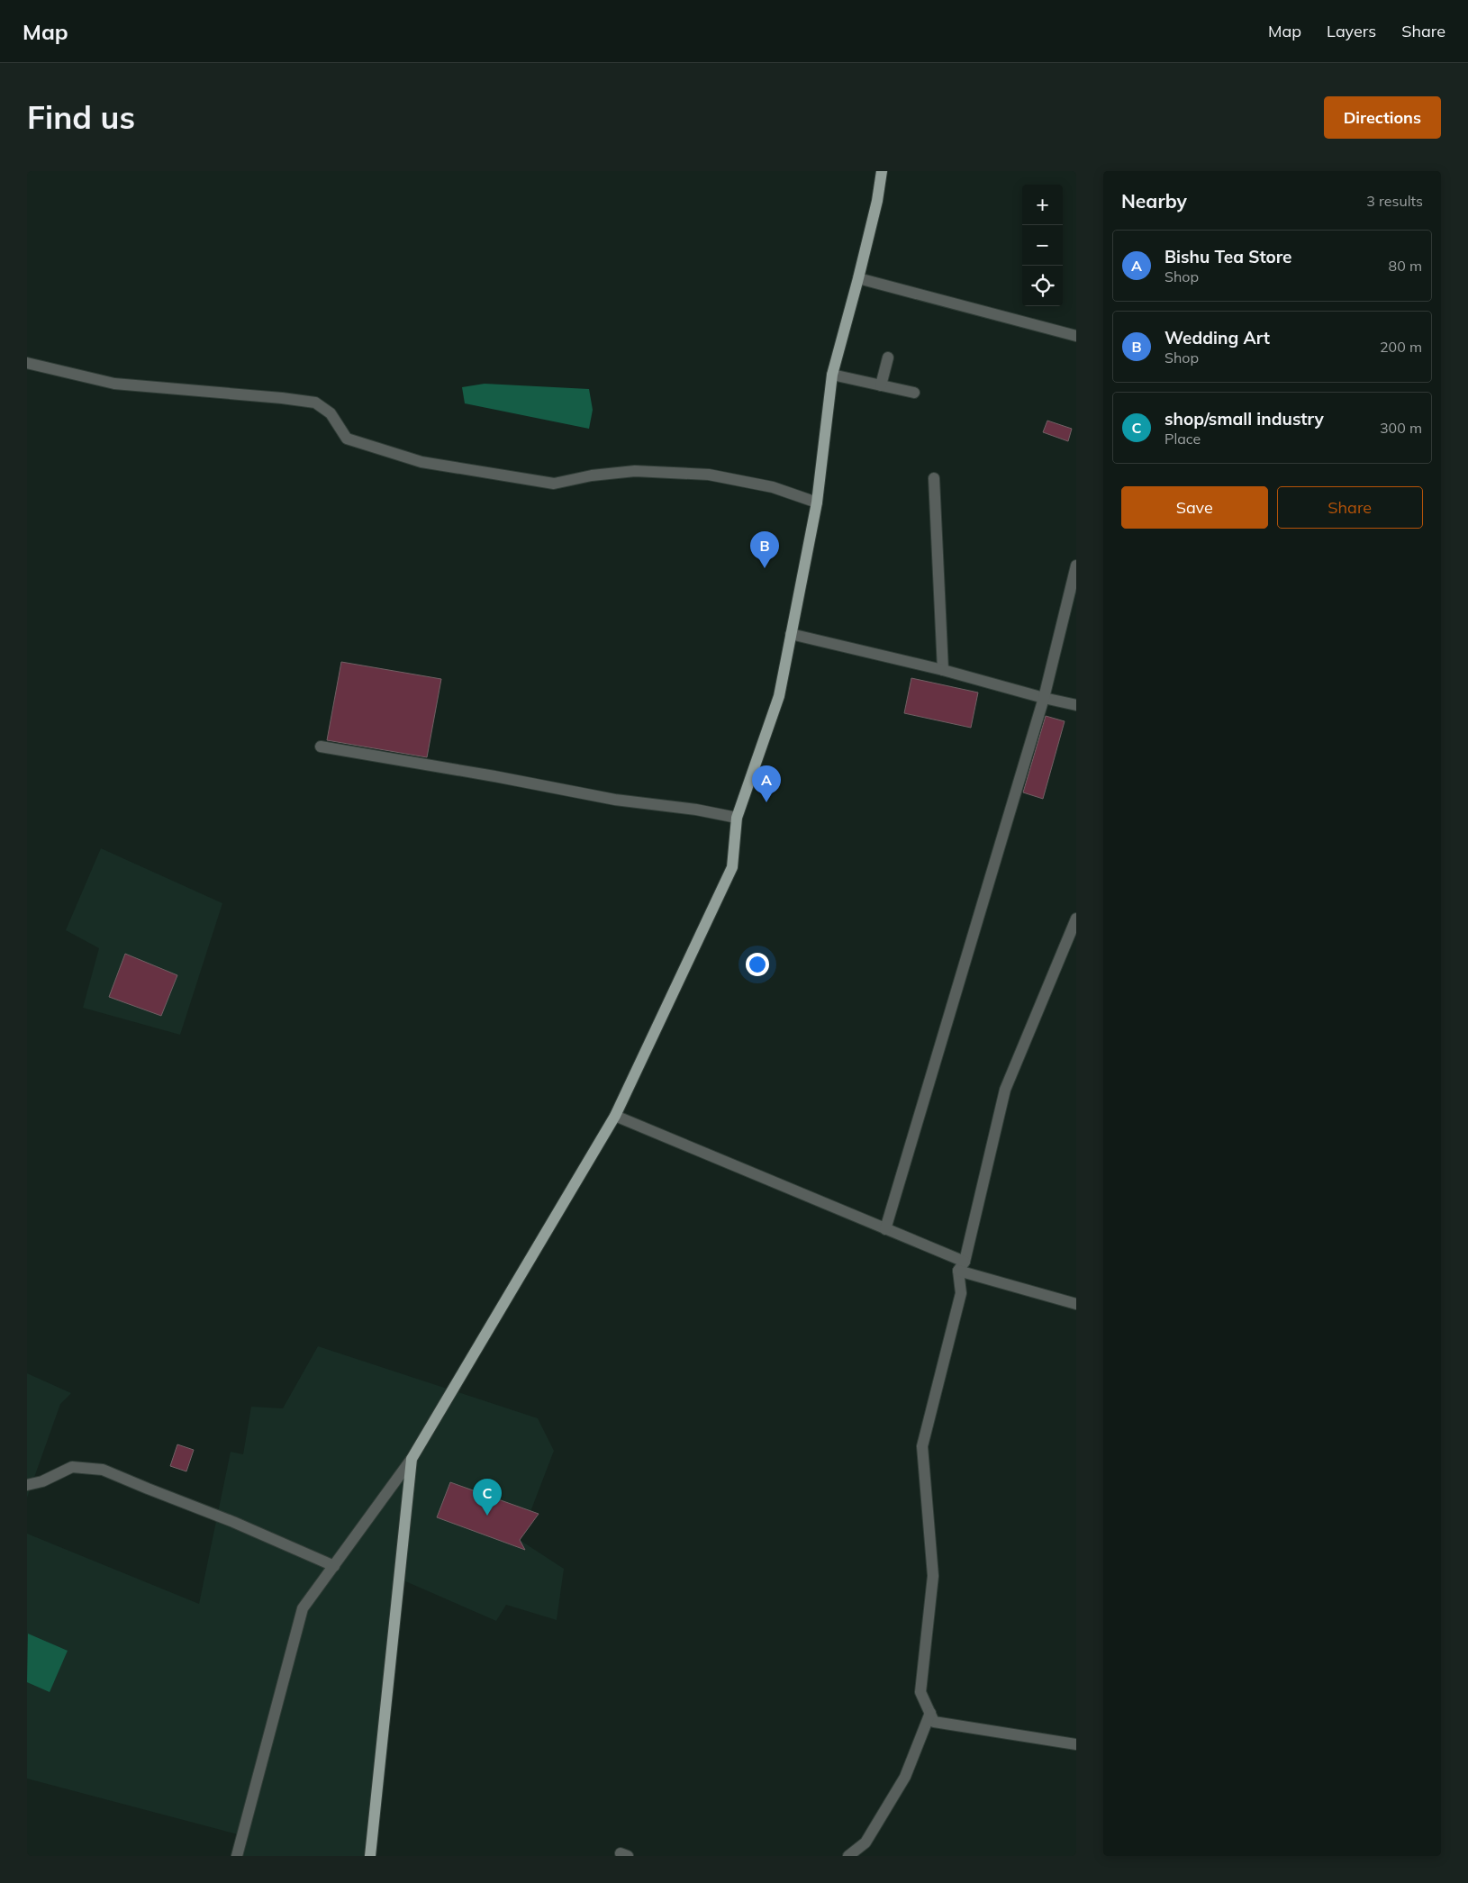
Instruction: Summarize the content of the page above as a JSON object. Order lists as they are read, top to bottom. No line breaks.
{"page":{"header":"Map","nav":["Map","Layers","Share"],"buttons":["Directions",["Save","Share"]],"title":"Find us","heading":["Nearby","3 results"],"map_buttons":["+","−"],"list":[{"mark":"A","name":"Bishu Tea Store","note":"Shop","value":"80 m"},{"mark":"B","name":"Wedding Art","note":"Shop","value":"200 m"},{"mark":"C","name":"shop/small industry","note":"Place","value":"300 m"}],"pins":["B","A","C"]}}
